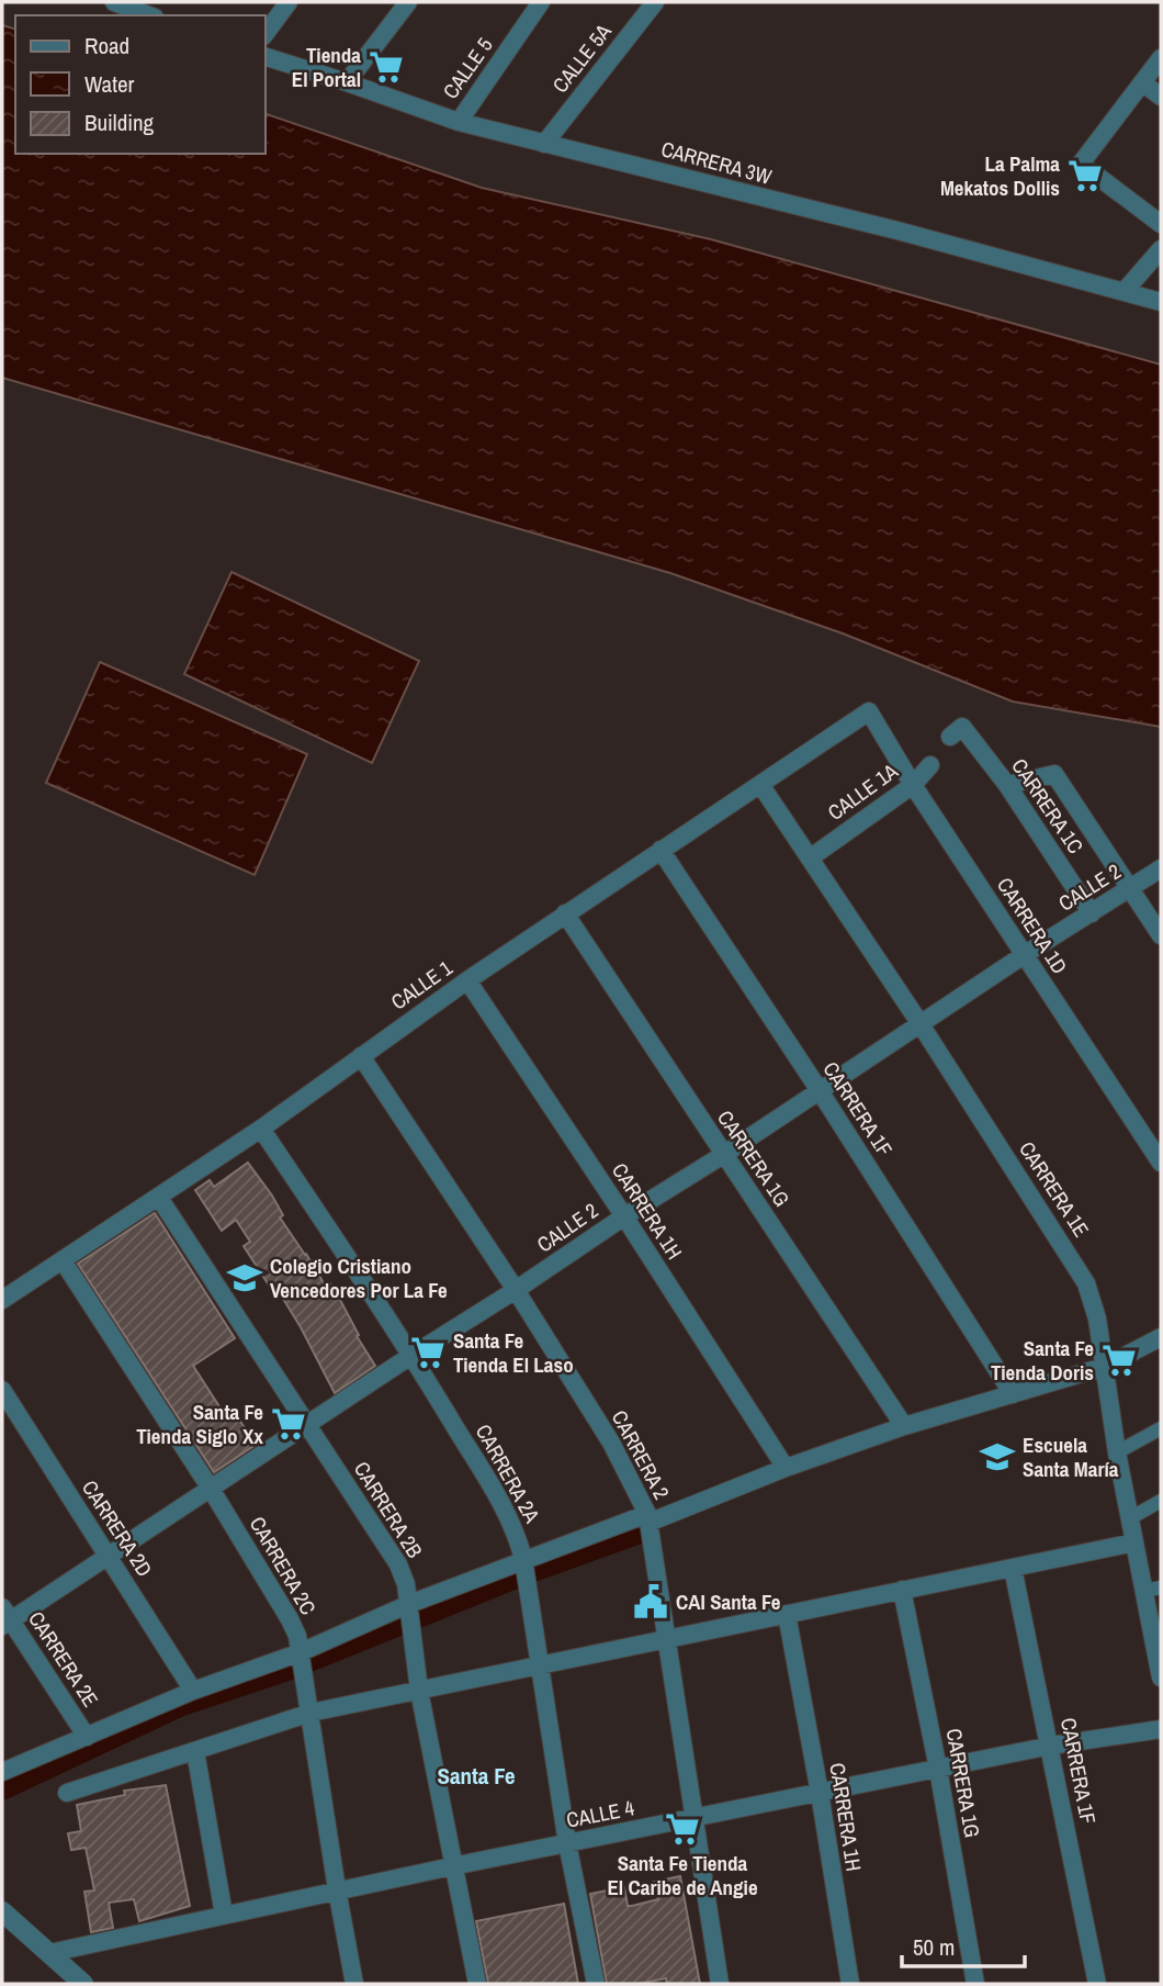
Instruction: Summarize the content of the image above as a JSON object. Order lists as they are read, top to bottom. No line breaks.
{"streets":{"street":["CALLE 5A","CALLE 5","CARRERA 3W","CALLE 1A","CARRERA 1C","CALLE 2","CARRERA 1D","CALLE 1","CARRERA 1F","CARRERA 1G","CARRERA 1E","CARRERA 1H","CARRERA 2","CARRERA 2A","CARRERA 2B","CARRERA 2D","CARRERA 2C","CARRERA 2E","CALLE 4"]},"crossings":[["CALLE 5A","CARRERA 3W"],["CALLE 5","CARRERA 3W"],["CALLE 1A","CARRERA 1D"],["CARRERA 1C","CALLE 2"],["CALLE 2","CARRERA 1D"],["CALLE 2","CARRERA 1F"],["CALLE 2","CARRERA 1G"],["CALLE 2","CARRERA 1E"],["CALLE 2","CARRERA 1H"],["CALLE 2","CARRERA 2"],["CALLE 2","CARRERA 2A"],["CALLE 2","CARRERA 2B"],["CALLE 2","CARRERA 2D"],["CALLE 2","CARRERA 2C"],["CALLE 2","CARRERA 2E"],["CARRERA 1D","CALLE 1"],["CALLE 1","CARRERA 1F"],["CALLE 1","CARRERA 1G"],["CALLE 1","CARRERA 1E"],["CALLE 1","CARRERA 1H"],["CALLE 1","CARRERA 2"],["CALLE 1","CARRERA 2A"],["CALLE 1","CARRERA 2B"],["CALLE 1","CARRERA 2C"],["CARRERA 1F","CALLE 4"],["CARRERA 1G","CALLE 4"],["CARRERA 1H","CALLE 4"],["CARRERA 2","CALLE 4"],["CARRERA 2A","CALLE 4"],["CARRERA 2B","CALLE 4"],["CARRERA 2C","CALLE 4"]],"districts":["Santa Fe"],"places":{"supermarket":["Tienda El Portal","La Palma Mekatos Dollis","Santa Fe Tienda El Laso","Santa Fe Tienda Doris","Santa Fe Tienda Siglo Xx","Santa Fe Tienda El Caribe de Angie"],"school or university":["Colegio Cristiano Vencedores Por La Fe","Escuela Santa María"],"public building":["CAI Santa Fe"]},"legend":["Road","Water","Building"],"scale_bar":"50 m"}
